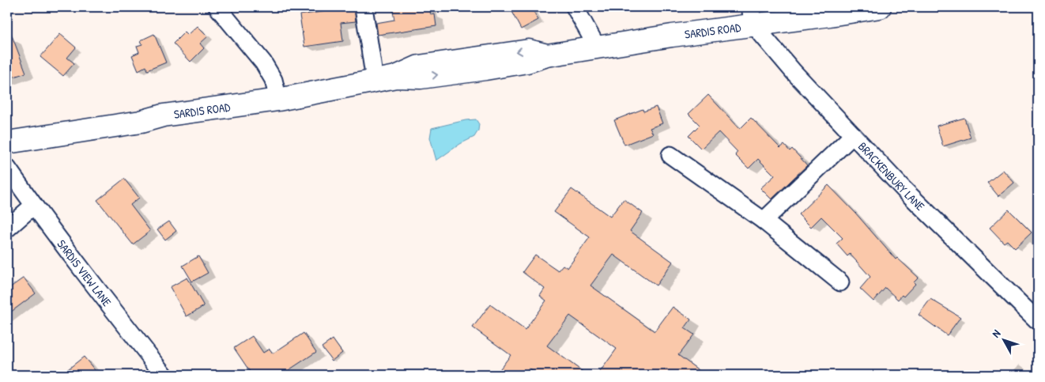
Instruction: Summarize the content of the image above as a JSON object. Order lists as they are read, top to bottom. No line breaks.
{"streets":{"main road":["SARDIS ROAD"],"street":["BRACKENBURY LANE","SARDIS VIEW LANE"]},"crossings":[["SARDIS ROAD","BRACKENBURY LANE"]],"north":"top left"}
